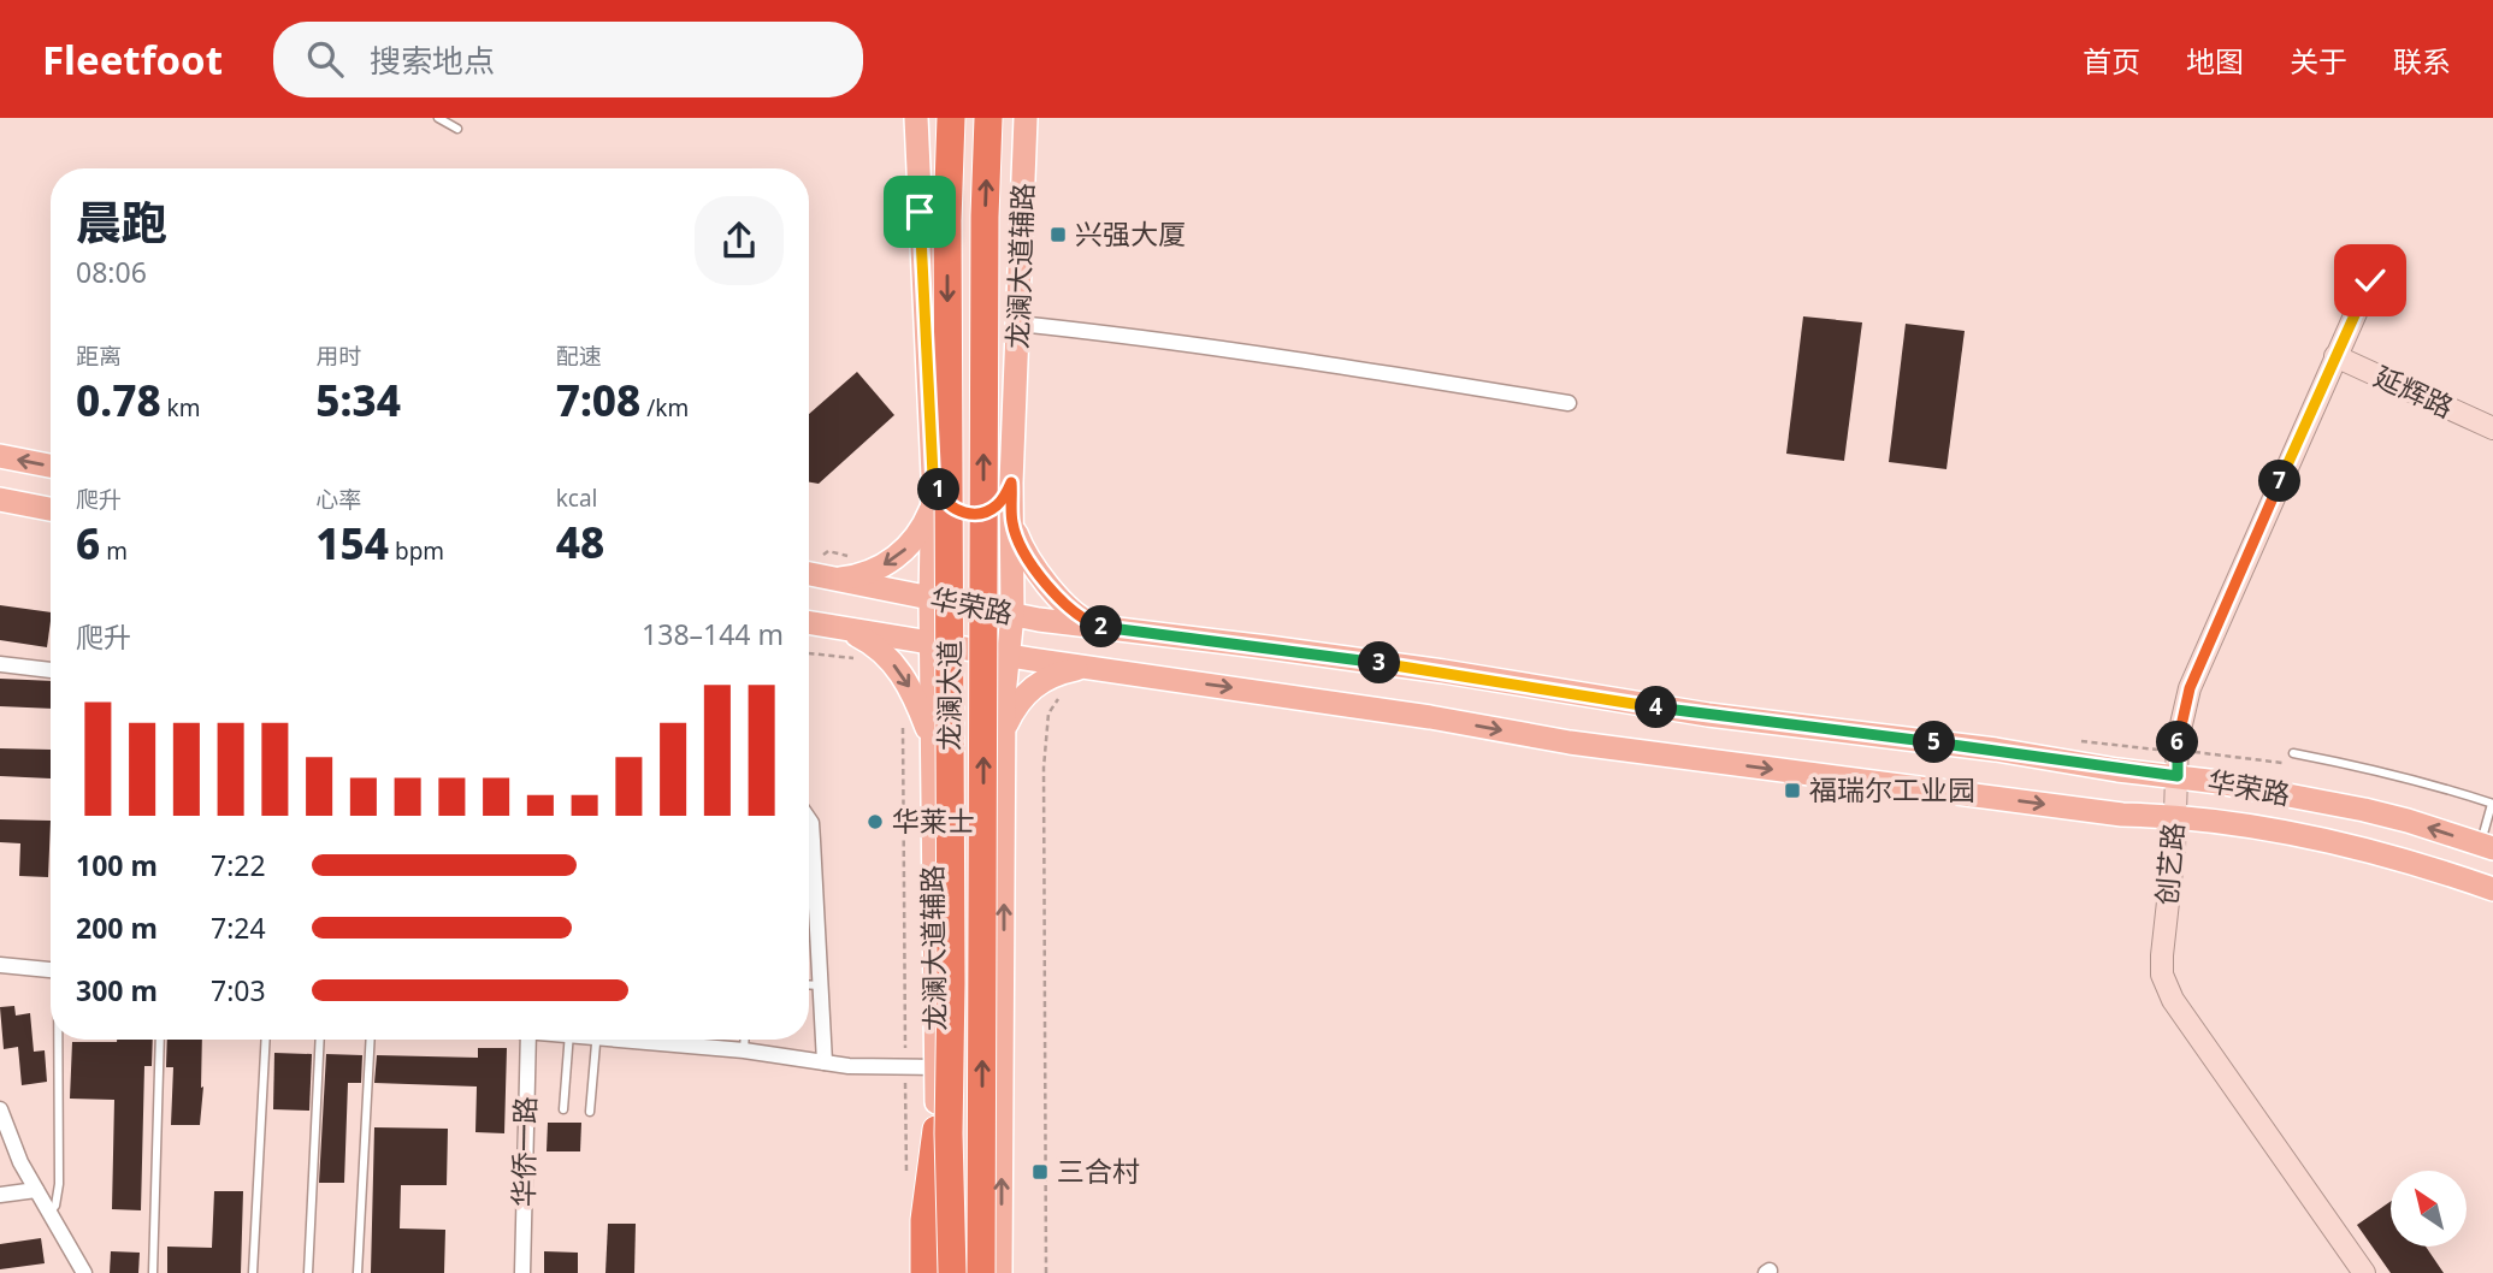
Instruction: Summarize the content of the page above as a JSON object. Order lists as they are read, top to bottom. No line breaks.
{"streets":{"highway":["龙澜大道"],"main road":["龙澜大道辅路","华荣路"],"street":["延辉路","创艺路","华侨一路"]},"crossings":[["龙澜大道辅路","华荣路"],["龙澜大道辅路","龙澜大道"],["延辉路","创艺路"],["华荣路","创艺路"]],"places":{"transit":["兴强大厦","福瑞尔工业园","三合村"],"other":["华莱士"]},"north":"top left","page":{"header":"Fleetfoot","search":"搜索地点","nav":["首页","地图","关于","联系"],"heading":["晨跑","08:06"],"stats":[["距离","0.78 km"],["用时","5:34"],["配速","7:08 /km"],["爬升","6 m"],["心率","154 bpm"],["kcal","48"]],"pins":["7","1","2","3","4","5","6"],"chart":["爬升","138–144 m"],"list":[{"name":"100 m","note":"7:22"},{"name":"200 m","note":"7:24"},{"name":"300 m","note":"7:03"}]}}
